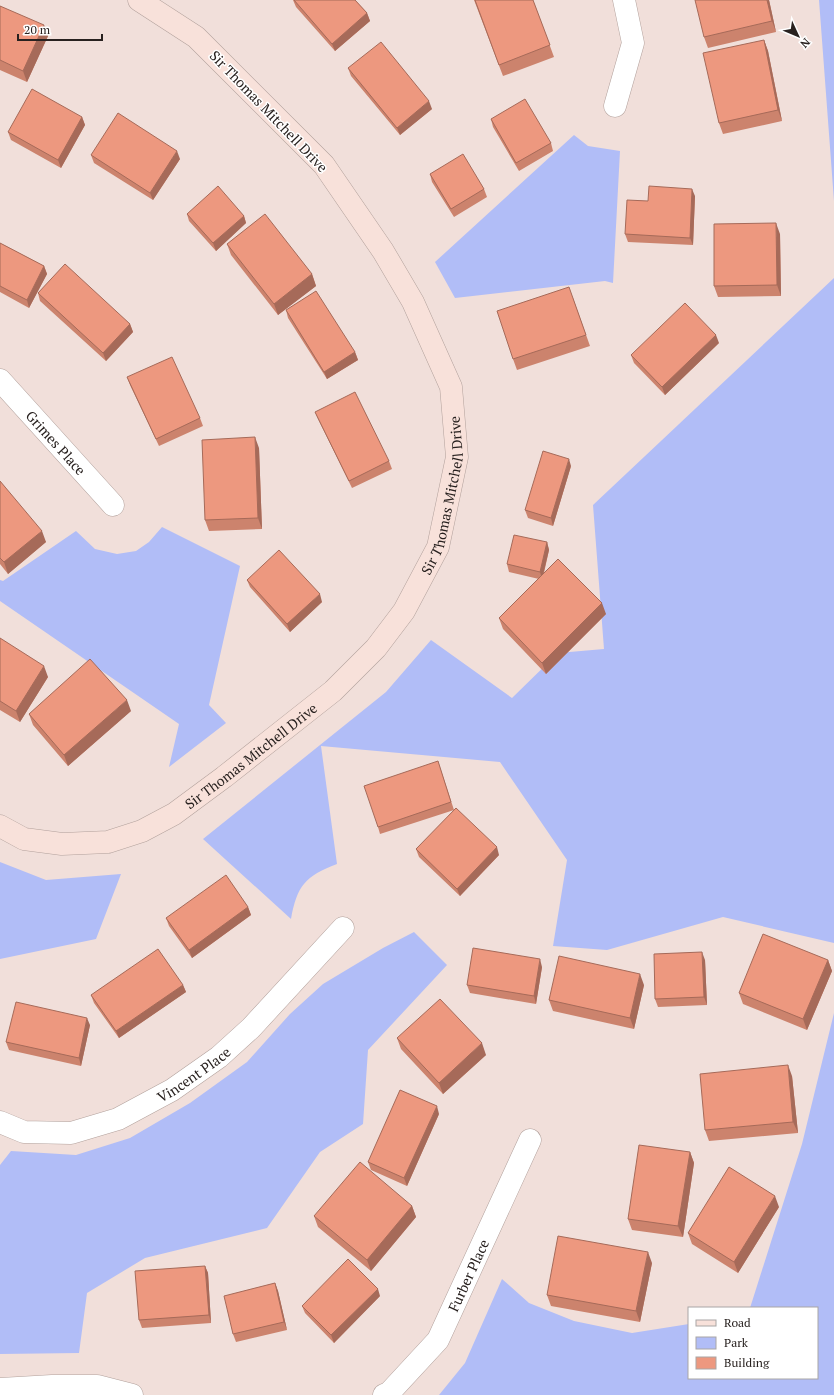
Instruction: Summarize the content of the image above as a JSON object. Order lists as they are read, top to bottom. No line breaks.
{"streets":{"street":["Sir Thomas Mitchell Drive","Grimes Place","Vincent Place","Furber Place"]},"legend":["Road","Park","Building"],"scale_bar":"20 m","north":"bottom right"}
